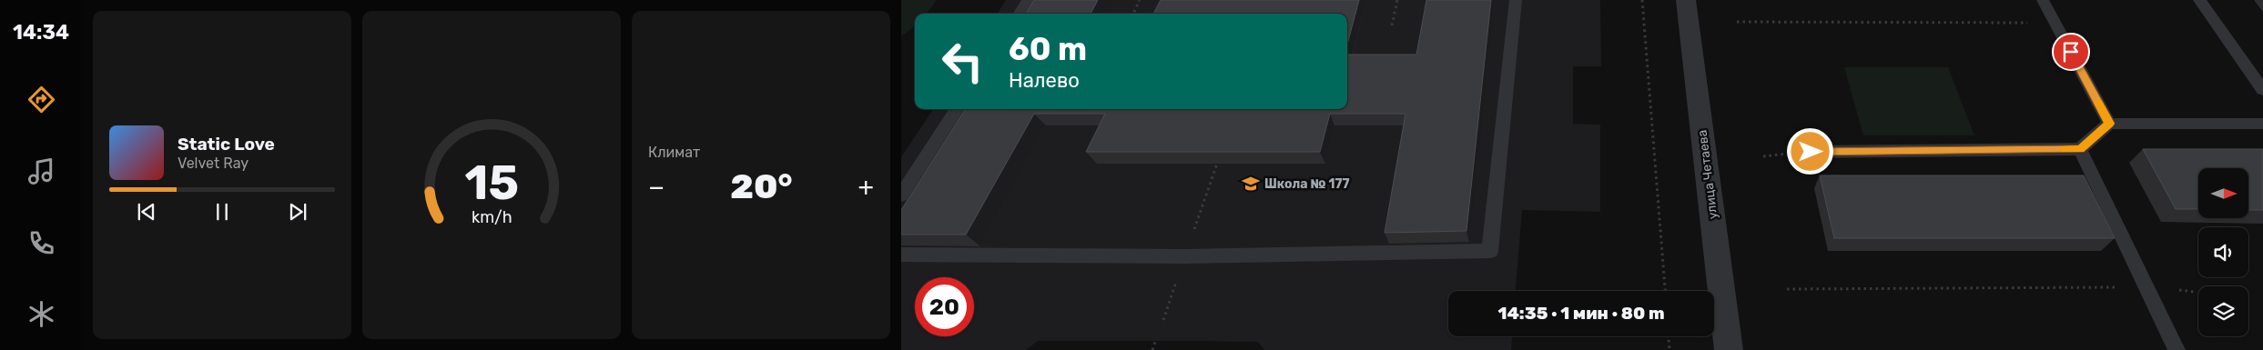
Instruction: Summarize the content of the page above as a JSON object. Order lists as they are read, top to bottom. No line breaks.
{"streets":{"street":["улица Четаева"]},"places":{"school or university":["Школа № 177"]},"north":"right","page":{"tabs":"14:34","tile":"Климат","turn":["60 m","Налево"],"song":["Static Love","Velvet Ray"],"heat":["−","20°","+"],"limit":"20","trip":"14:35 · 1 мин · 80 m","gauge":["15","km/h"]}}
